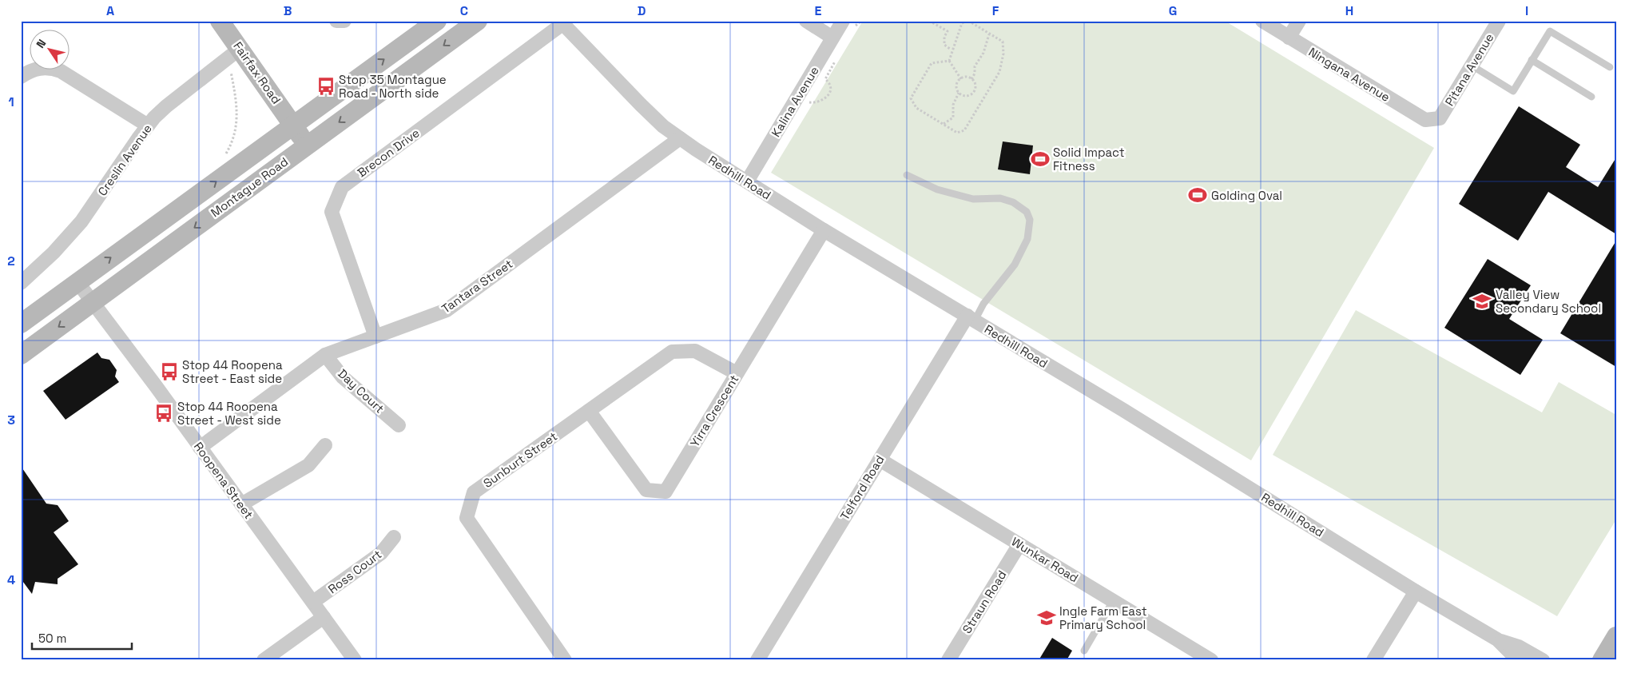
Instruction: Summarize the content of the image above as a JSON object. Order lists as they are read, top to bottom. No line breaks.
{"streets":{"main road":["Fairfax Road","Montague Road"],"street":["Pitana Avenue","Ningana Avenue","Kalina Avenue","Brecon Drive","Creslin Avenue","Redhill Road","Tantara Street","Day Court","Yirra Crescent","Sunburt Street","Roopena Street","Telford Road","Wunkar Road","Ross Court","Straun Road"]},"crossings":[["Pitana Avenue","Ningana Avenue"],["Fairfax Road","Creslin Avenue"],["Fairfax Road","Montague Road"],["Kalina Avenue","Redhill Road"],["Brecon Drive","Redhill Road"],["Brecon Drive","Tantara Street"],["Redhill Road","Tantara Street"],["Redhill Road","Yirra Crescent"],["Redhill Road","Telford Road"],["Montague Road","Roopena Street"],["Tantara Street","Day Court"],["Tantara Street","Roopena Street"],["Yirra Crescent","Sunburt Street"],["Roopena Street","Ross Court"],["Telford Road","Wunkar Road"],["Wunkar Road","Straun Road"]],"places":{"bus stop":["Stop 35 Montague Road - North side","Stop 44 Roopena Street - East side","Stop 44 Roopena Street - West side"],"sports":["Solid Impact Fitness","Golding Oval"],"school or university":["Valley View Secondary School","Ingle Farm East Primary School"]},"scale_bar":"50 m","north":"top left","grid":{"columns":["A","B","C","D","E","F","G","H","I"],"rows":["1","2","3","4"]}}
